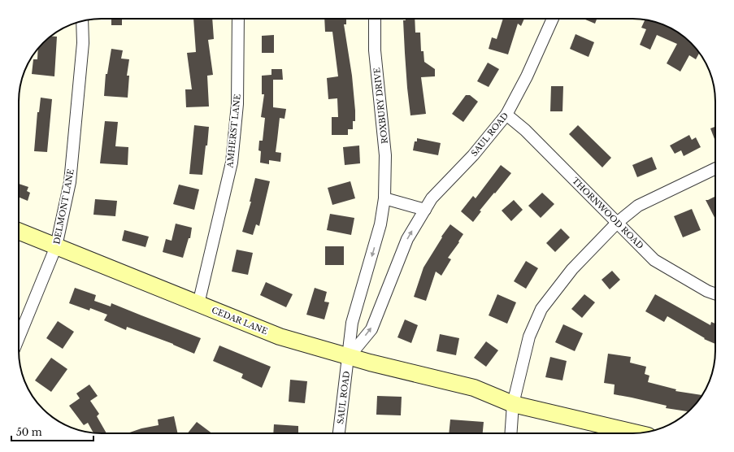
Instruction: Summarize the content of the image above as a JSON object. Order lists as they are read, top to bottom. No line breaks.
{"streets":{"street":["ROXBURY DRIVE","AMHERST LANE","SAUL ROAD","DELMONT LANE","THORNWOOD ROAD","CEDAR LANE"]},"crossings":[["ROXBURY DRIVE","SAUL ROAD"],["AMHERST LANE","CEDAR LANE"],["SAUL ROAD","THORNWOOD ROAD"],["SAUL ROAD","CEDAR LANE"],["DELMONT LANE","CEDAR LANE"]],"scale_bar":"50 m"}
